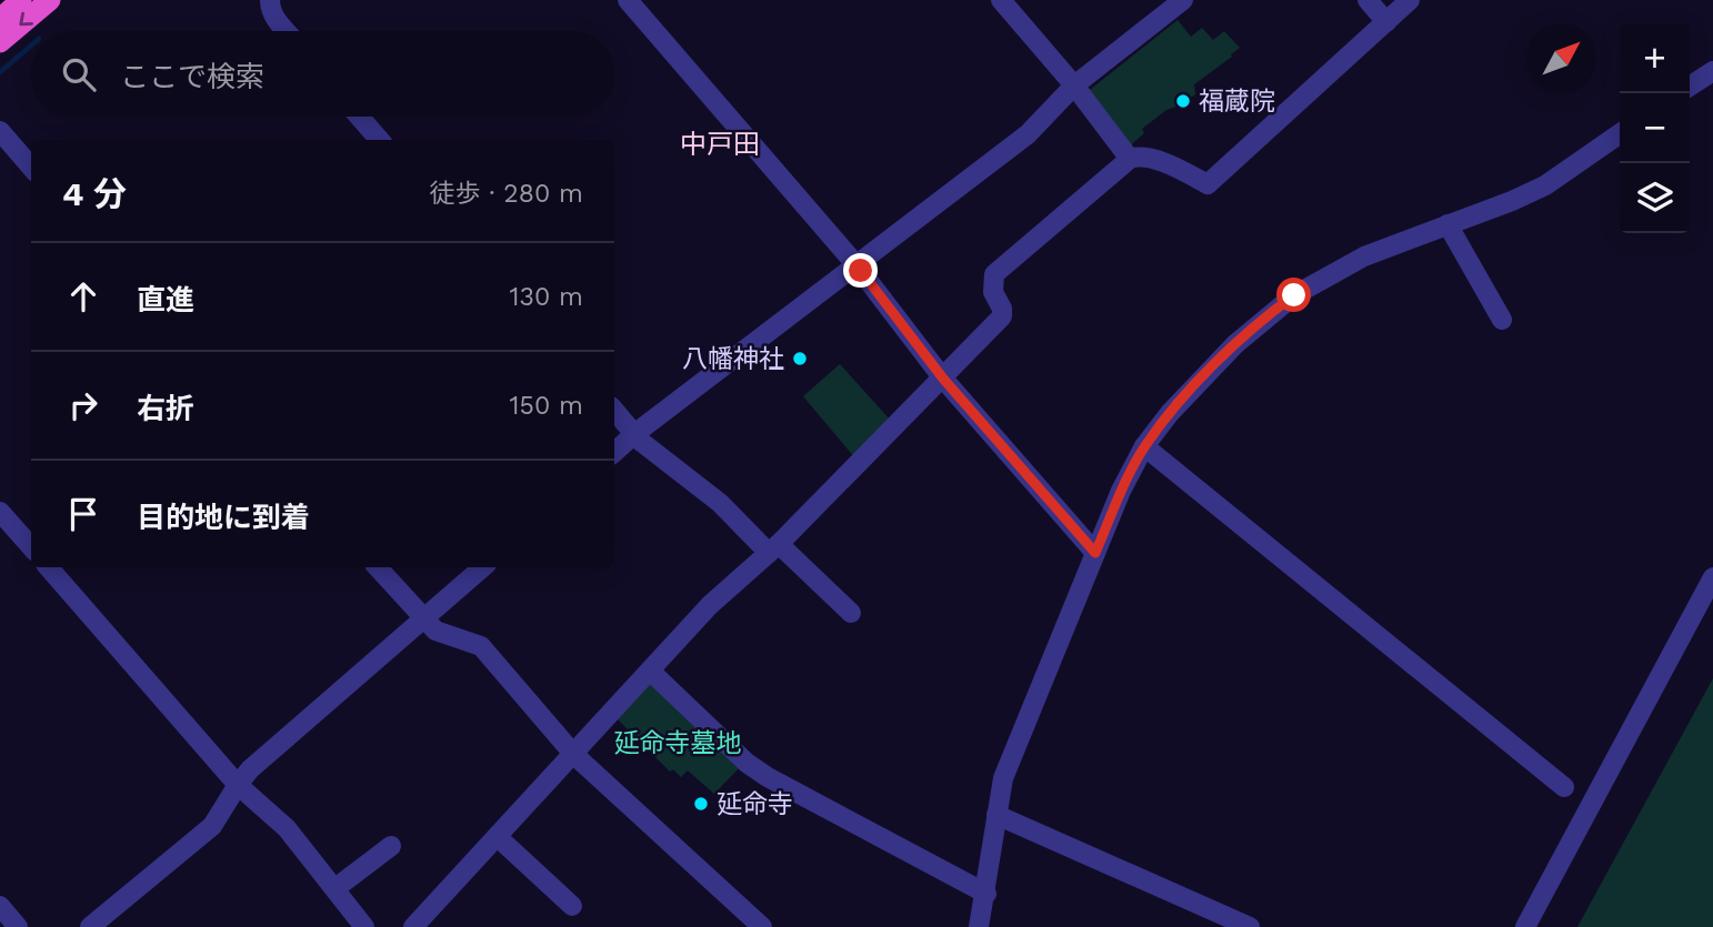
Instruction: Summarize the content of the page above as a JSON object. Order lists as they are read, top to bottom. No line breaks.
{"districts":["中戸田"],"parks":["延命寺墓地"],"places":["福蔵院","八幡神社","延命寺"],"north":"top right","page":{"map_buttons":["+","−"],"search":"ここで検索","heading":["4 分","徒歩 · 280 m"],"list":[["直進","130 m"],["右折","150 m"],"目的地に到着"]}}
